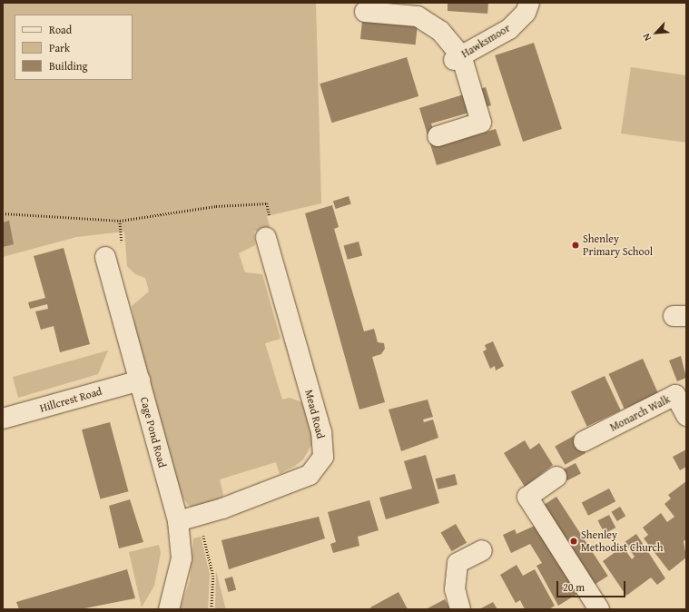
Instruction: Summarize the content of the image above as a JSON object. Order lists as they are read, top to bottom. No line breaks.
{"streets":{"street":["Hawksmoor","Hillcrest Road","Monarch Walk","Mead Road","Cage Pond Road"]},"crossings":[["Hillcrest Road","Cage Pond Road"],["Mead Road","Cage Pond Road"]],"places":["Shenley Primary School","Shenley Methodist Church"],"legend":["Road","Park","Building"],"scale_bar":"20 m","north":"bottom left"}
